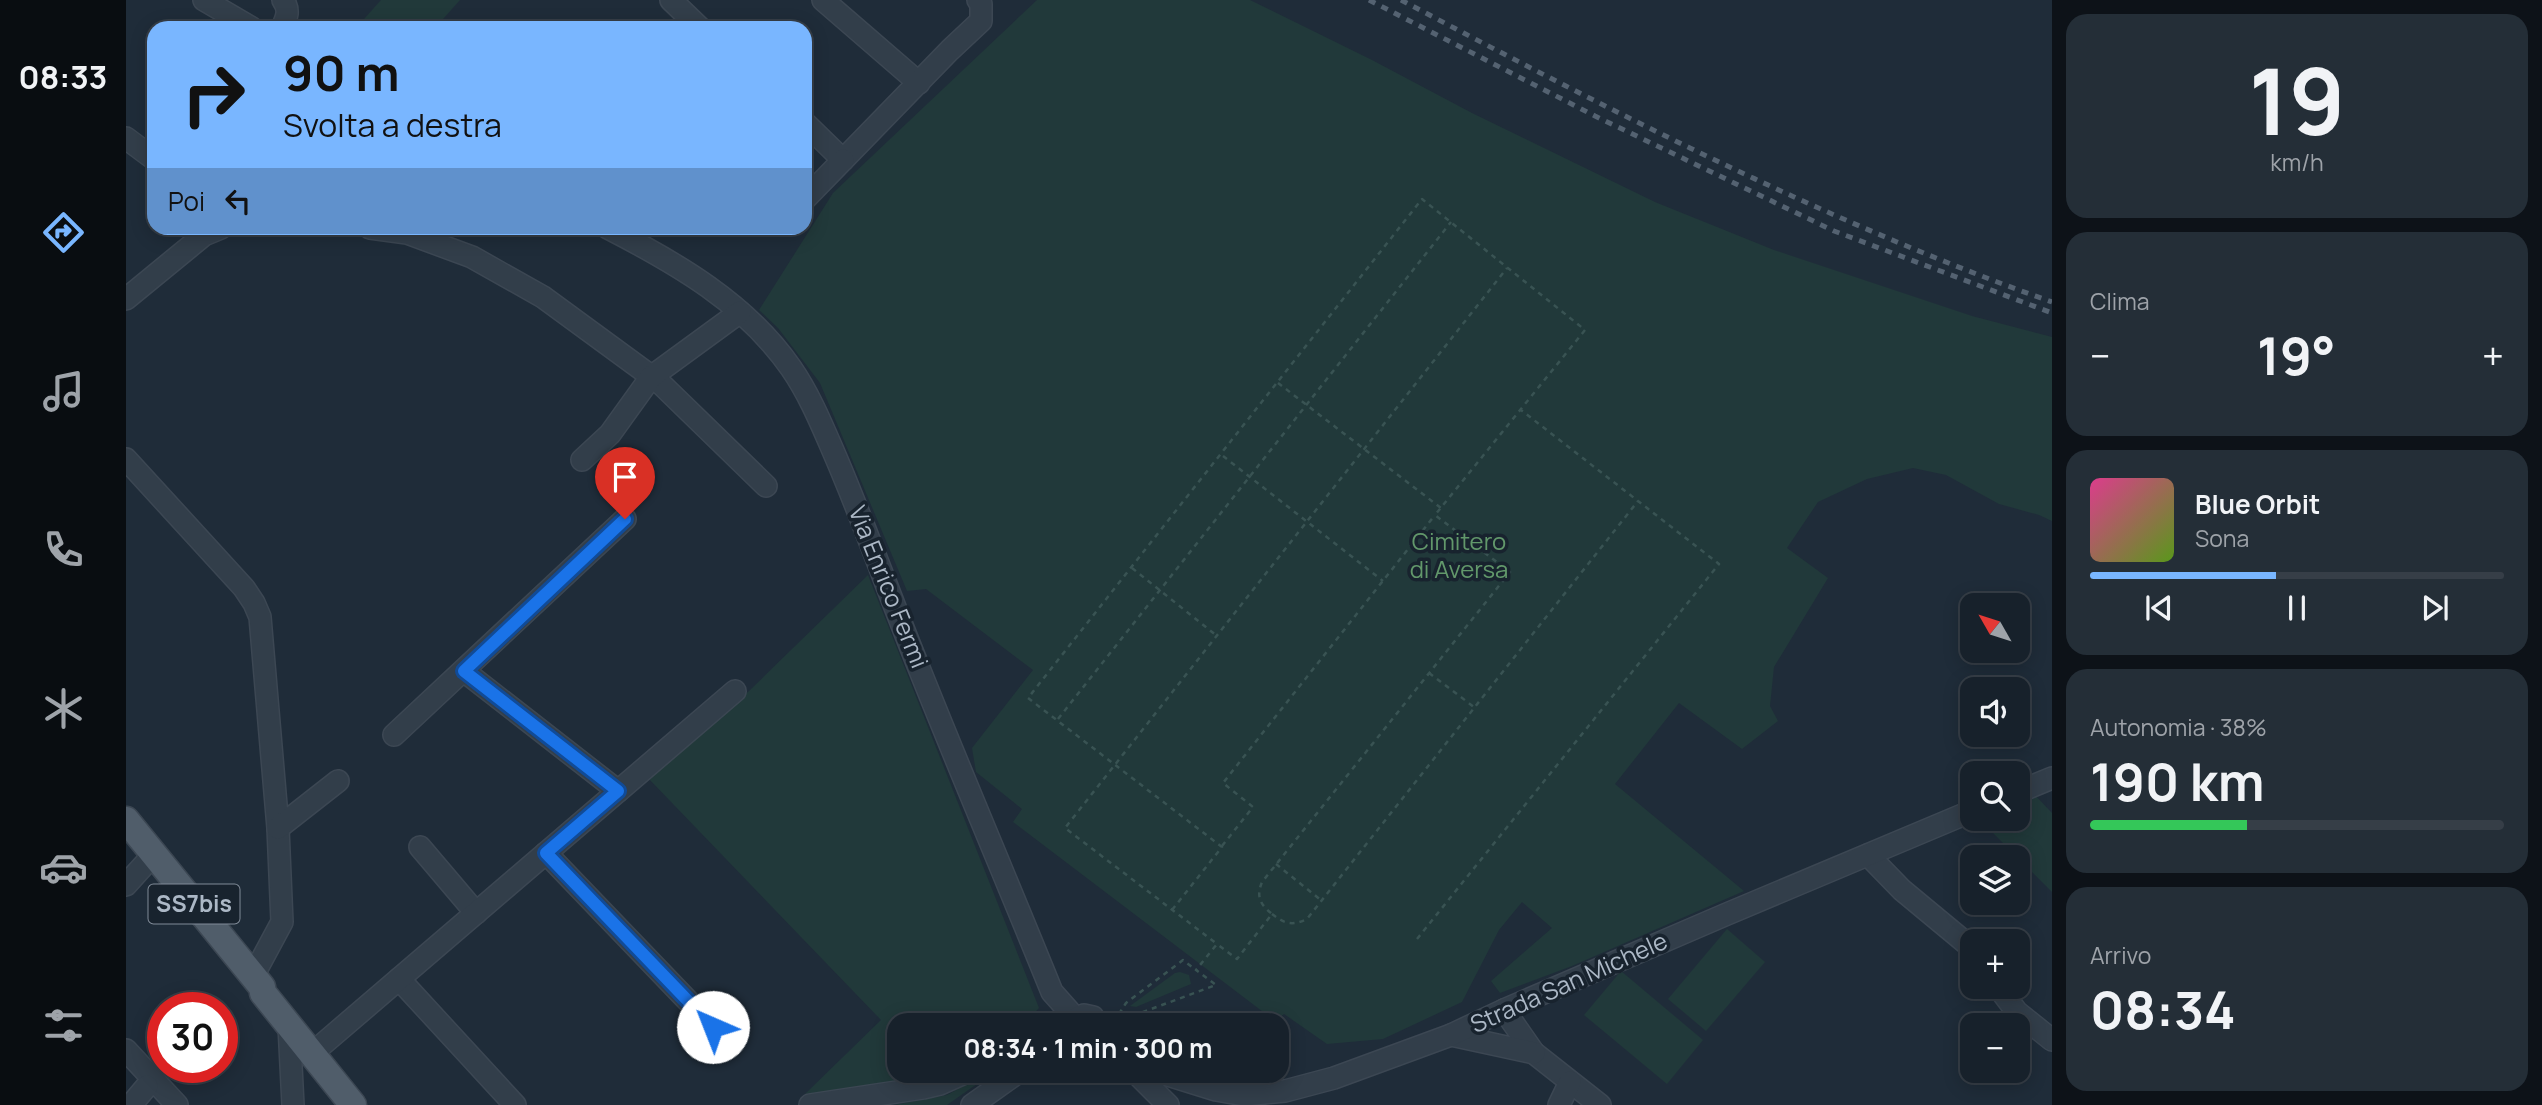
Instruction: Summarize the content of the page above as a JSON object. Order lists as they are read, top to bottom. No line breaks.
{"streets":{"main road":["SS7bis"],"street":["Via Enrico Fermi","Strada San Michele"]},"parks":["Cimitero di Aversa"],"north":"top left","page":{"tabs":"08:33","tile":[["19","km/h"],"Clima",["Autonomia · 38%","190 km"],["Arrivo","08:34"]],"turn":["90 m","Svolta a destra"],"then":"Poi","heat":["−","19°","+"],"song":["Blue Orbit","Sona"],"map_buttons":["+","−"],"limit":"30","trip":"08:34 · 1 min · 300 m"}}
